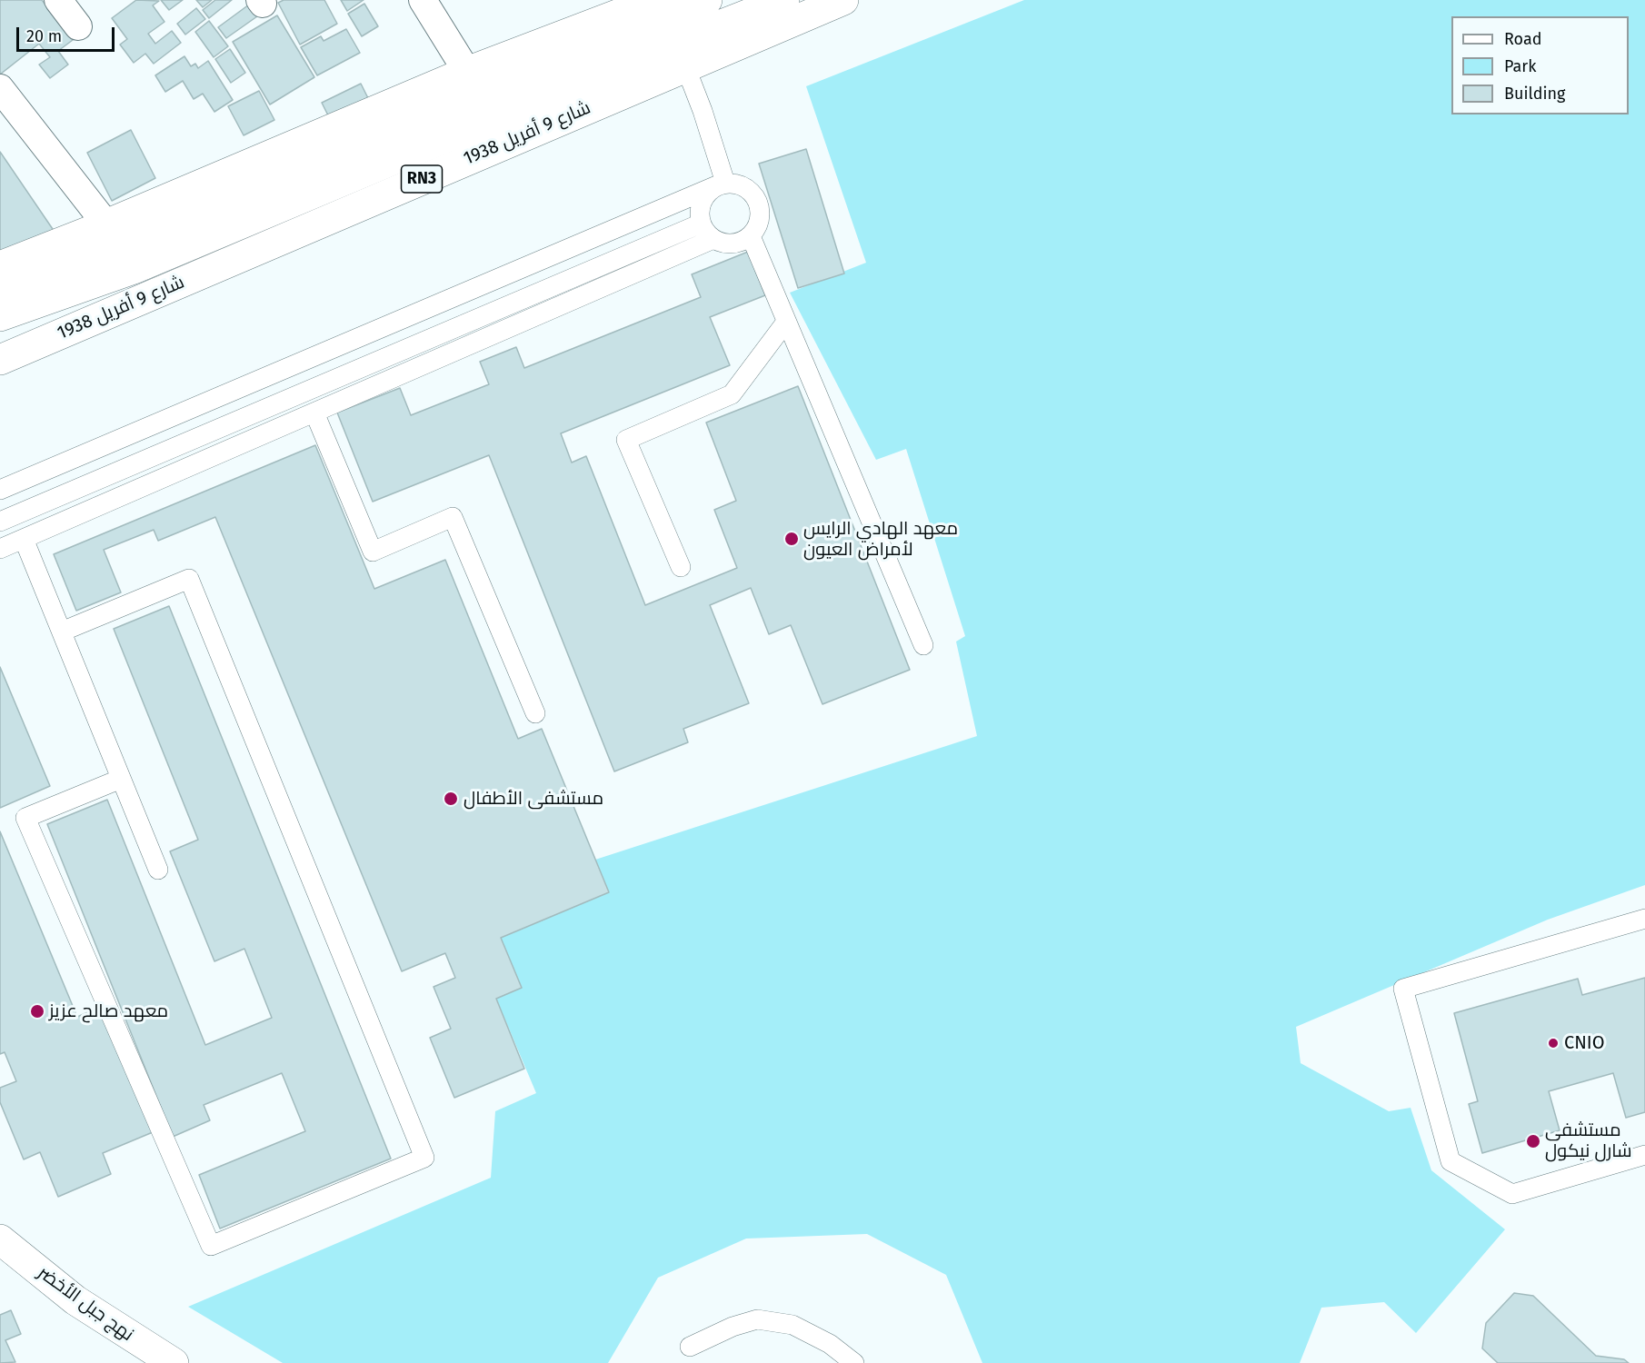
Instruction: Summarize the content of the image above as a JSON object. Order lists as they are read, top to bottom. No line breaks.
{"streets":{"main road":["شارع 9 أفريل 1938","RN3","نهج جبل الأخضر"]},"places":["معهد الهادي الرايس لأمراض العيون","مستشفى الأطفال","معهد صالح عزيز","CNIO","مستشفى شارل نيكول"],"legend":["Road","Park","Building"],"scale_bar":"20 m"}
